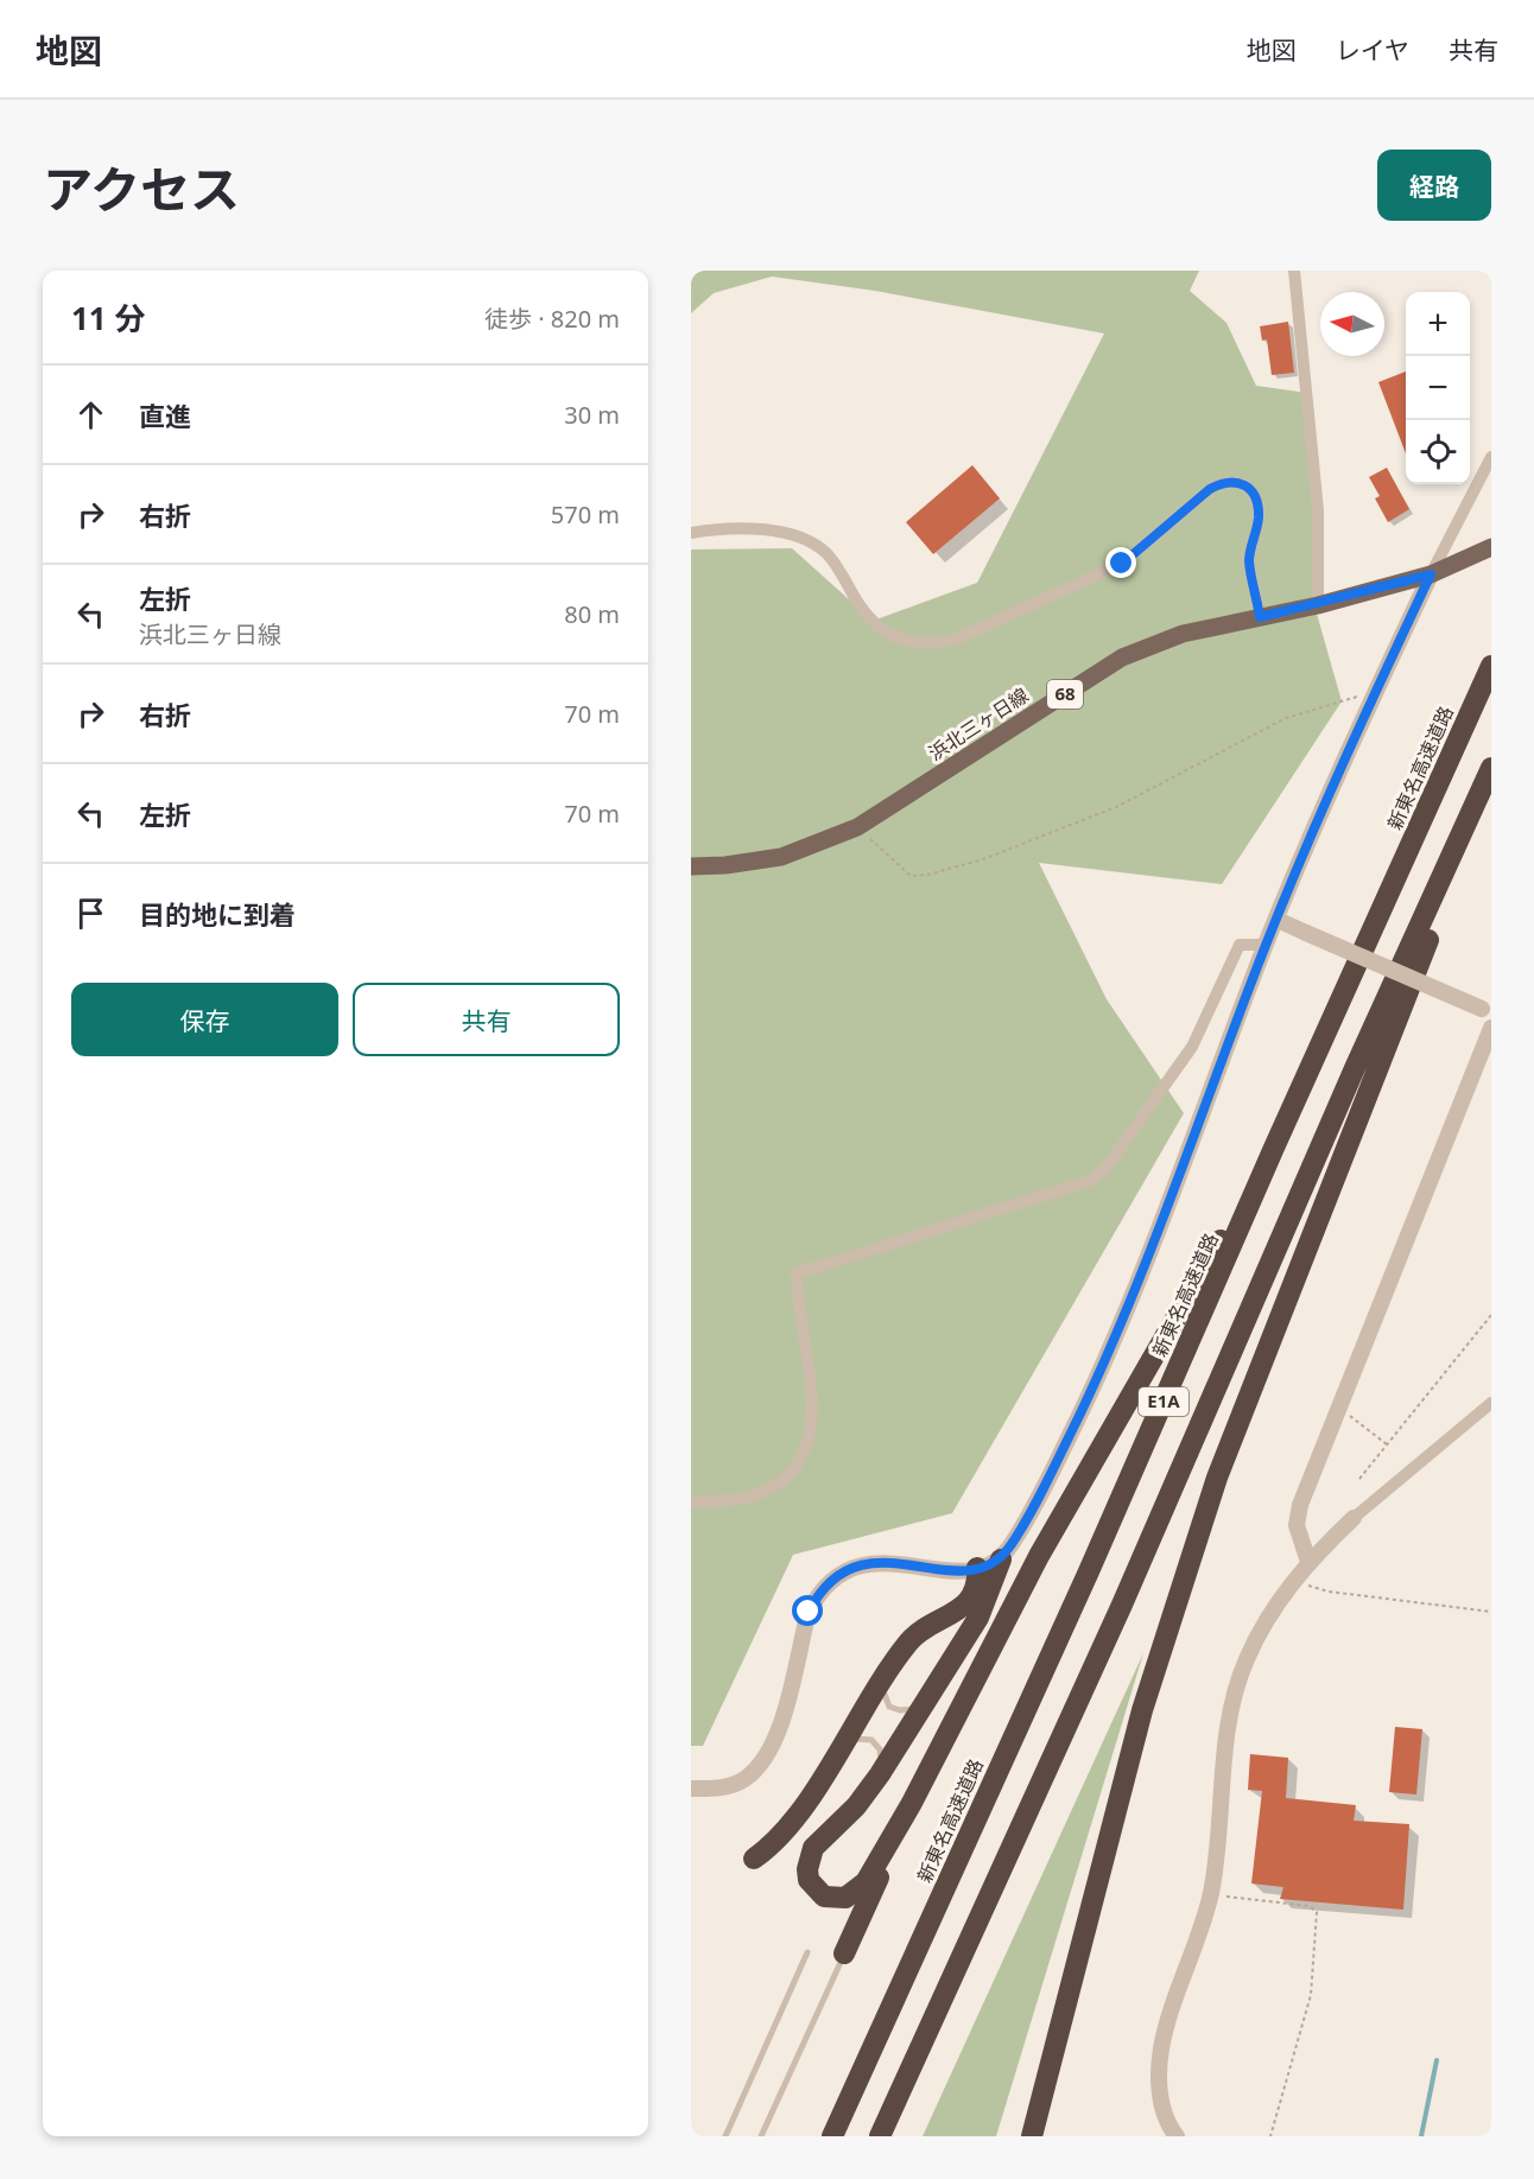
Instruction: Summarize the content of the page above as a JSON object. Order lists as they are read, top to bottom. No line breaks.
{"streets":{"highway":["新東名高速道路","E1A"],"main road":["68","浜北三ヶ日線"]},"north":"left","page":{"header":"地図","nav":["地図","レイヤ","共有"],"title":"アクセス","buttons":["経路",["保存","共有"]],"heading":["11 分","徒歩 · 820 m"],"map_buttons":["+","−"],"list":[["直進","30 m"],["右折","570 m"],["左折","浜北三ヶ日線","80 m"],["右折","70 m"],["左折","70 m"],"目的地に到着"]}}
